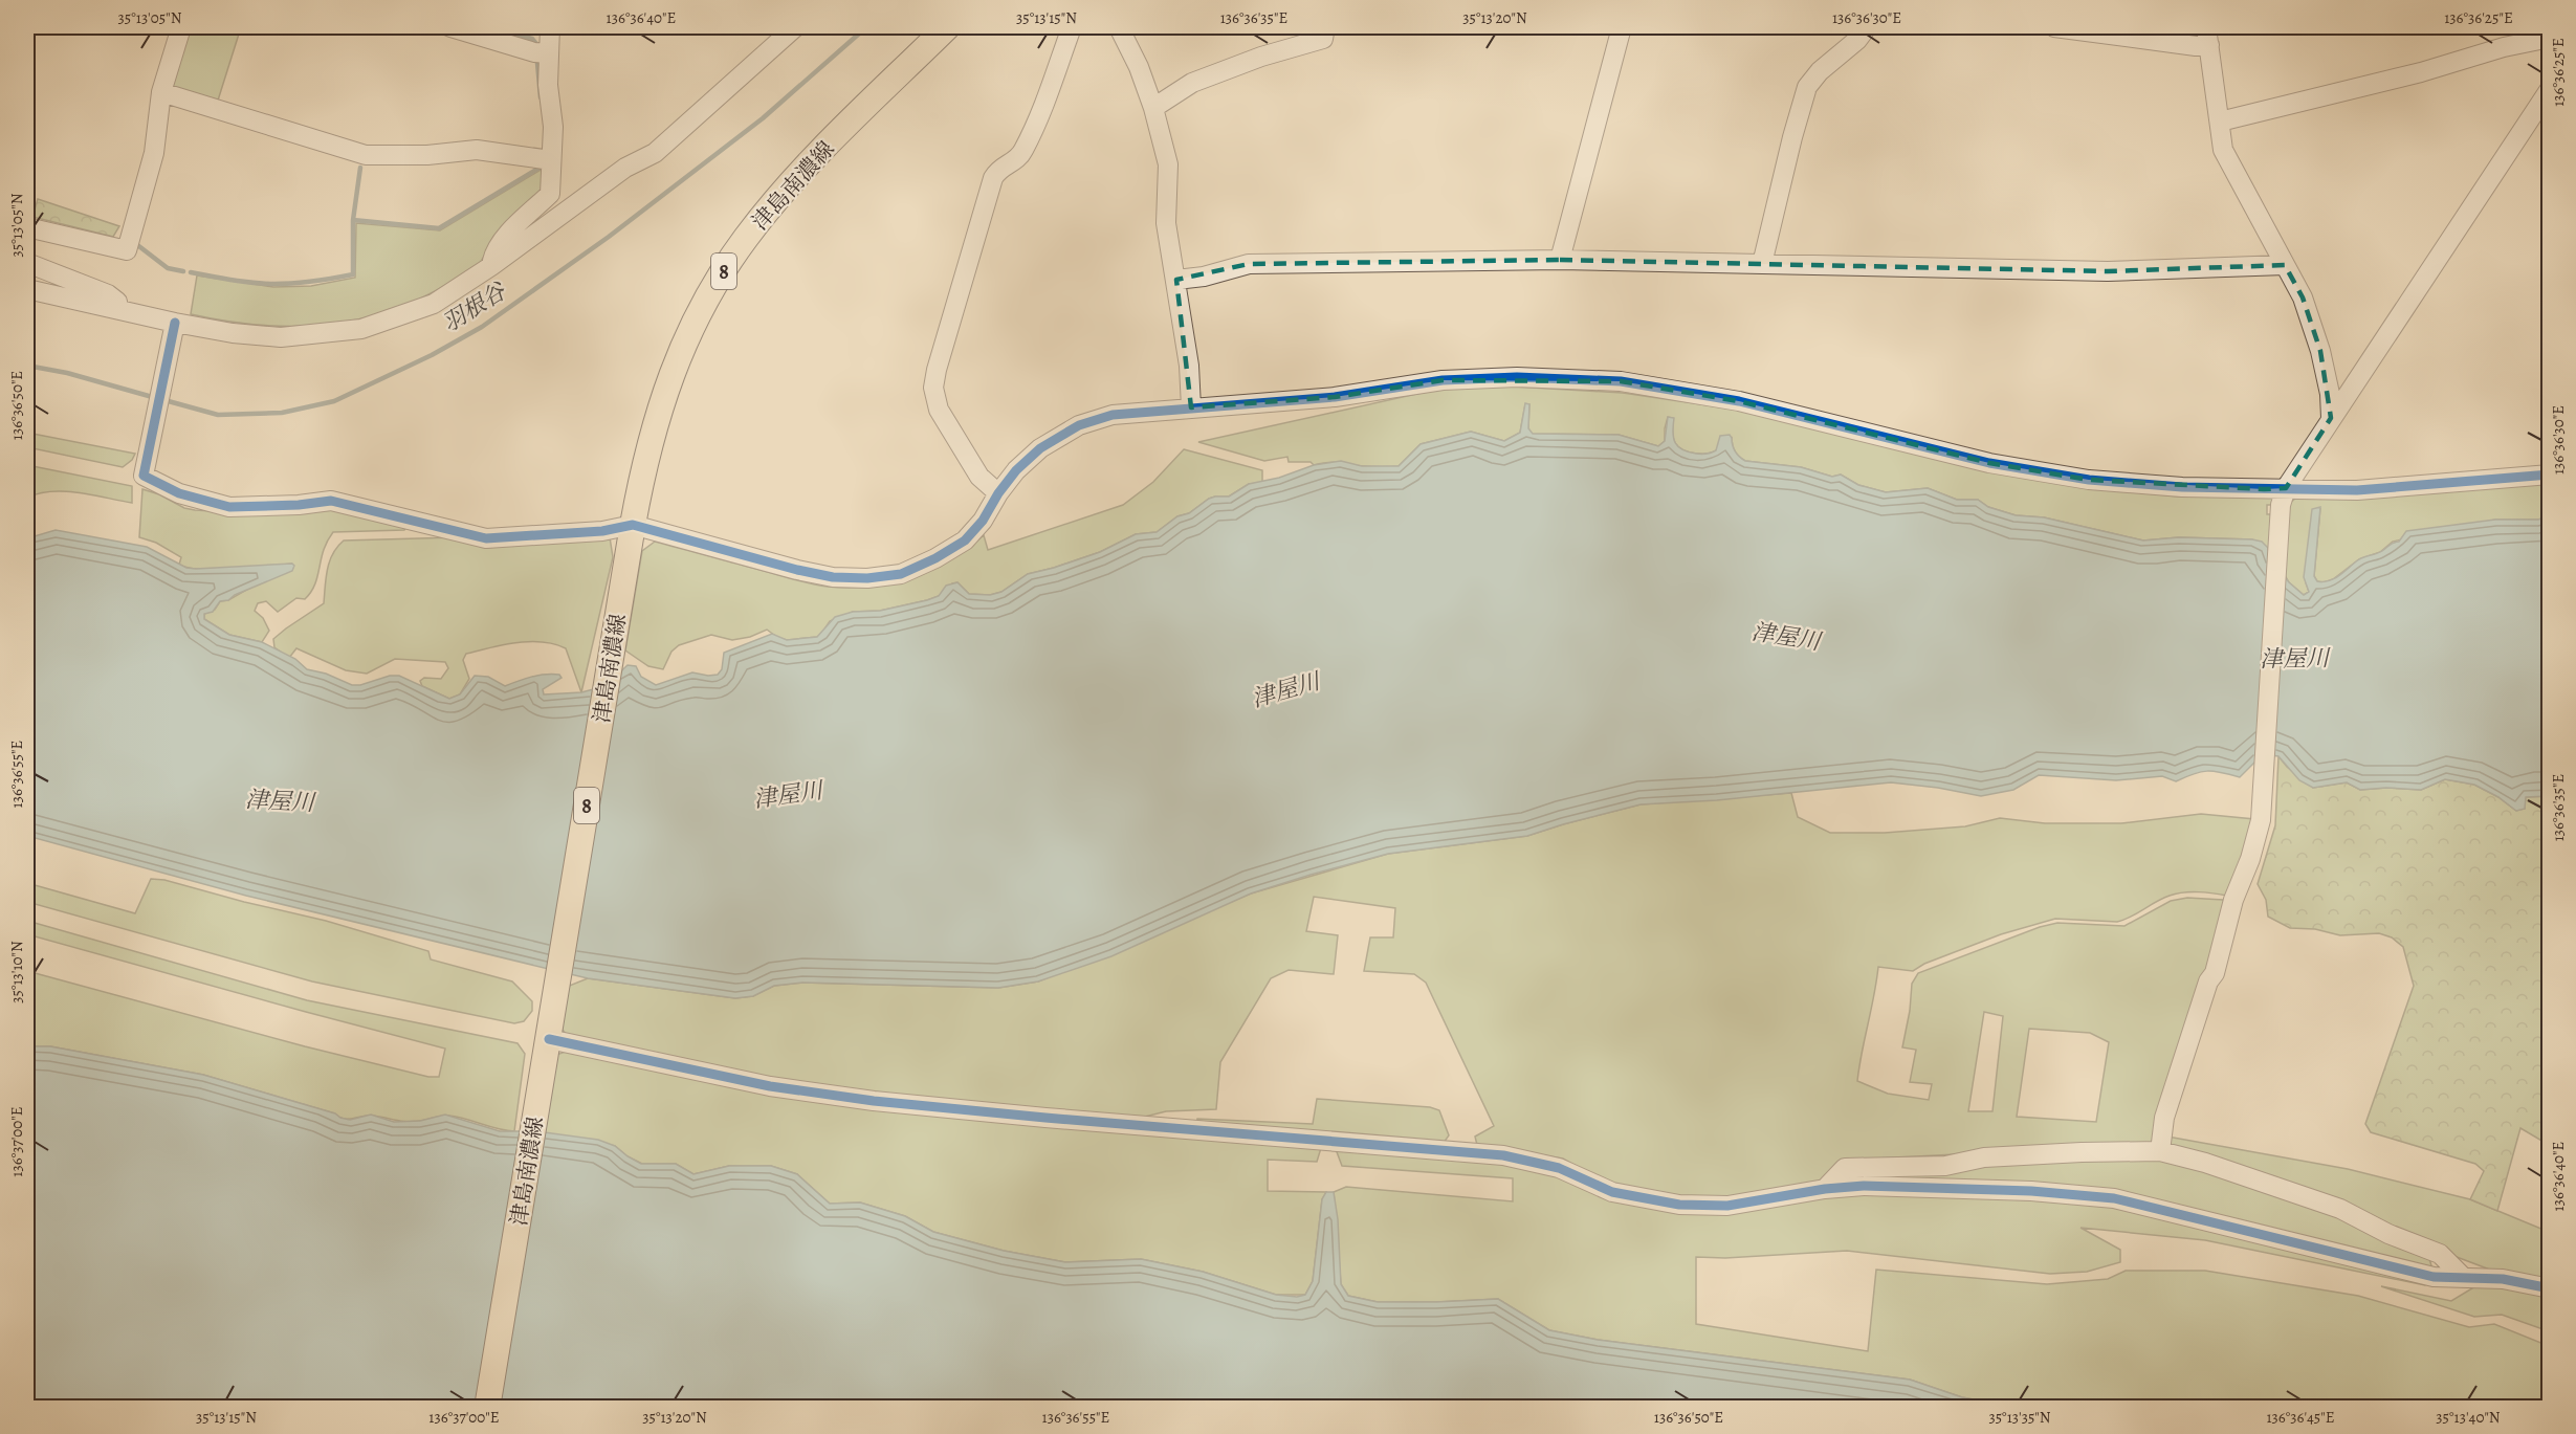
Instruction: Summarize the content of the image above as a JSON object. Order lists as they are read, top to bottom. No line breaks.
{"streets":{"main road":["津島南濃線","8"]},"water":["羽根谷","津屋川"],"coordinates":["35°13'05\"N","136°36'40\"E","35°13'15\"N","136°36'35\"E","35°13'20\"N","136°36'30\"E","136°36'25\"E","136°36'50\"E","136°36'55\"E","35°13'10\"N","136°37'00\"E","35°13'35\"N","136°36'45\"E","35°13'40\"N"]}
